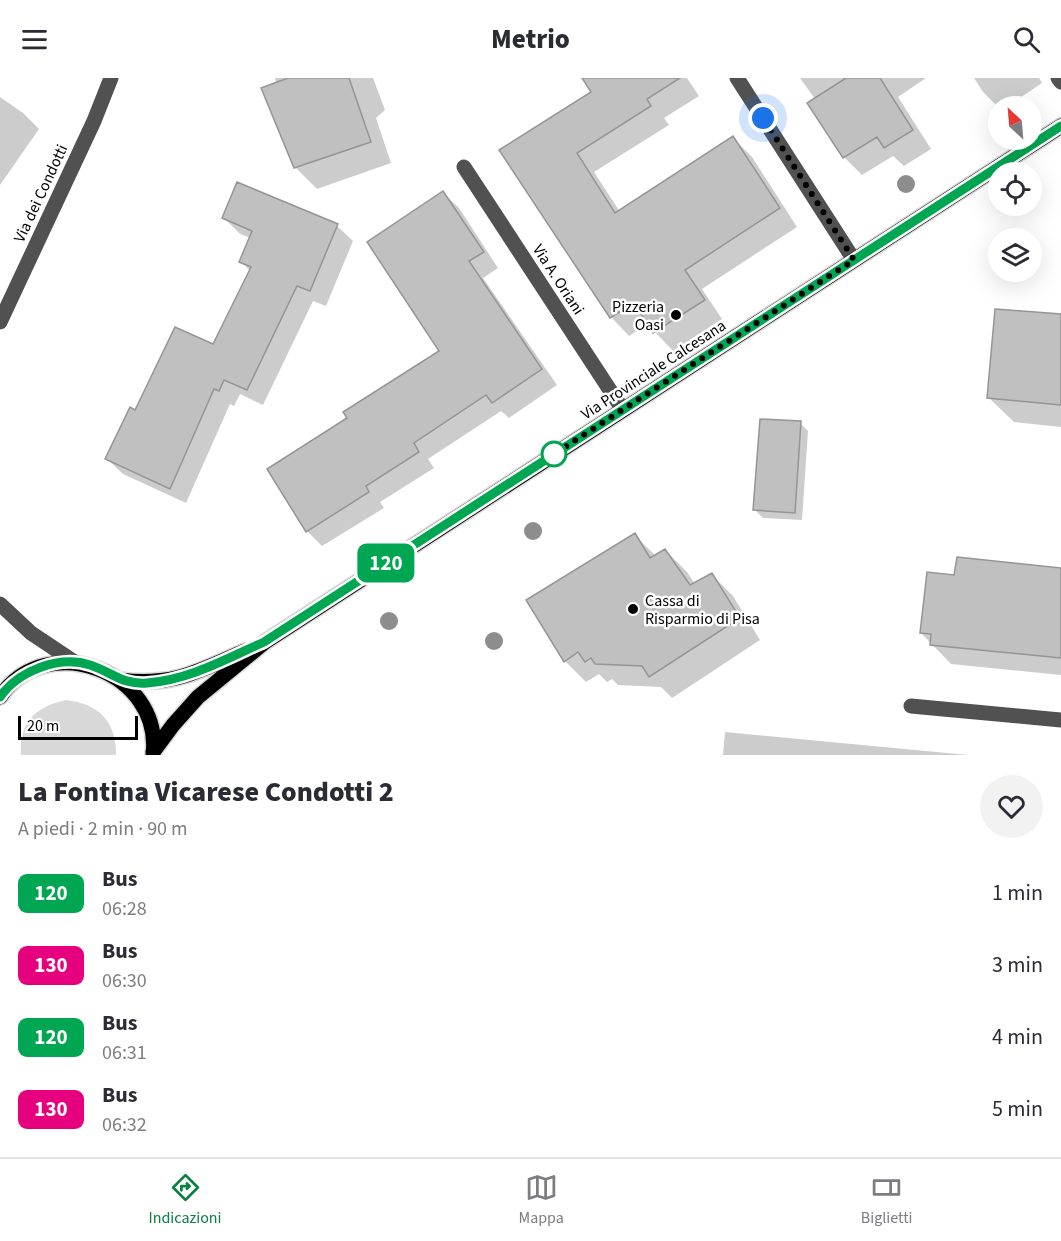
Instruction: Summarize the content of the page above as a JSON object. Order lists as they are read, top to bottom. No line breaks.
{"streets":{"main road":["Via Provinciale Calcesana"],"street":["Via dei Condotti","Via A. Oriani"]},"crossings":[["Via A. Oriani","Via Provinciale Calcesana"]],"places":["Pizzeria Oasi","Cassa di Risparmio di Pisa"],"lines":["bus line 120"],"scale_bar":"20 m","north":"top left","page":{"header":"Metrio","on_map":"120","scale":"20 m","heading":["La Fontina Vicarese Condotti 2","A piedi · 2 min · 90 m"],"list":[{"mark":"120","name":"Bus","note":"06:28","value":"1 min"},{"mark":"130","name":"Bus","note":"06:30","value":"3 min"},{"mark":"120","name":"Bus","note":"06:31","value":"4 min"},{"mark":"130","name":"Bus","note":"06:32","value":"5 min"}],"tabs":["Indicazioni","Mappa","Biglietti"]}}
